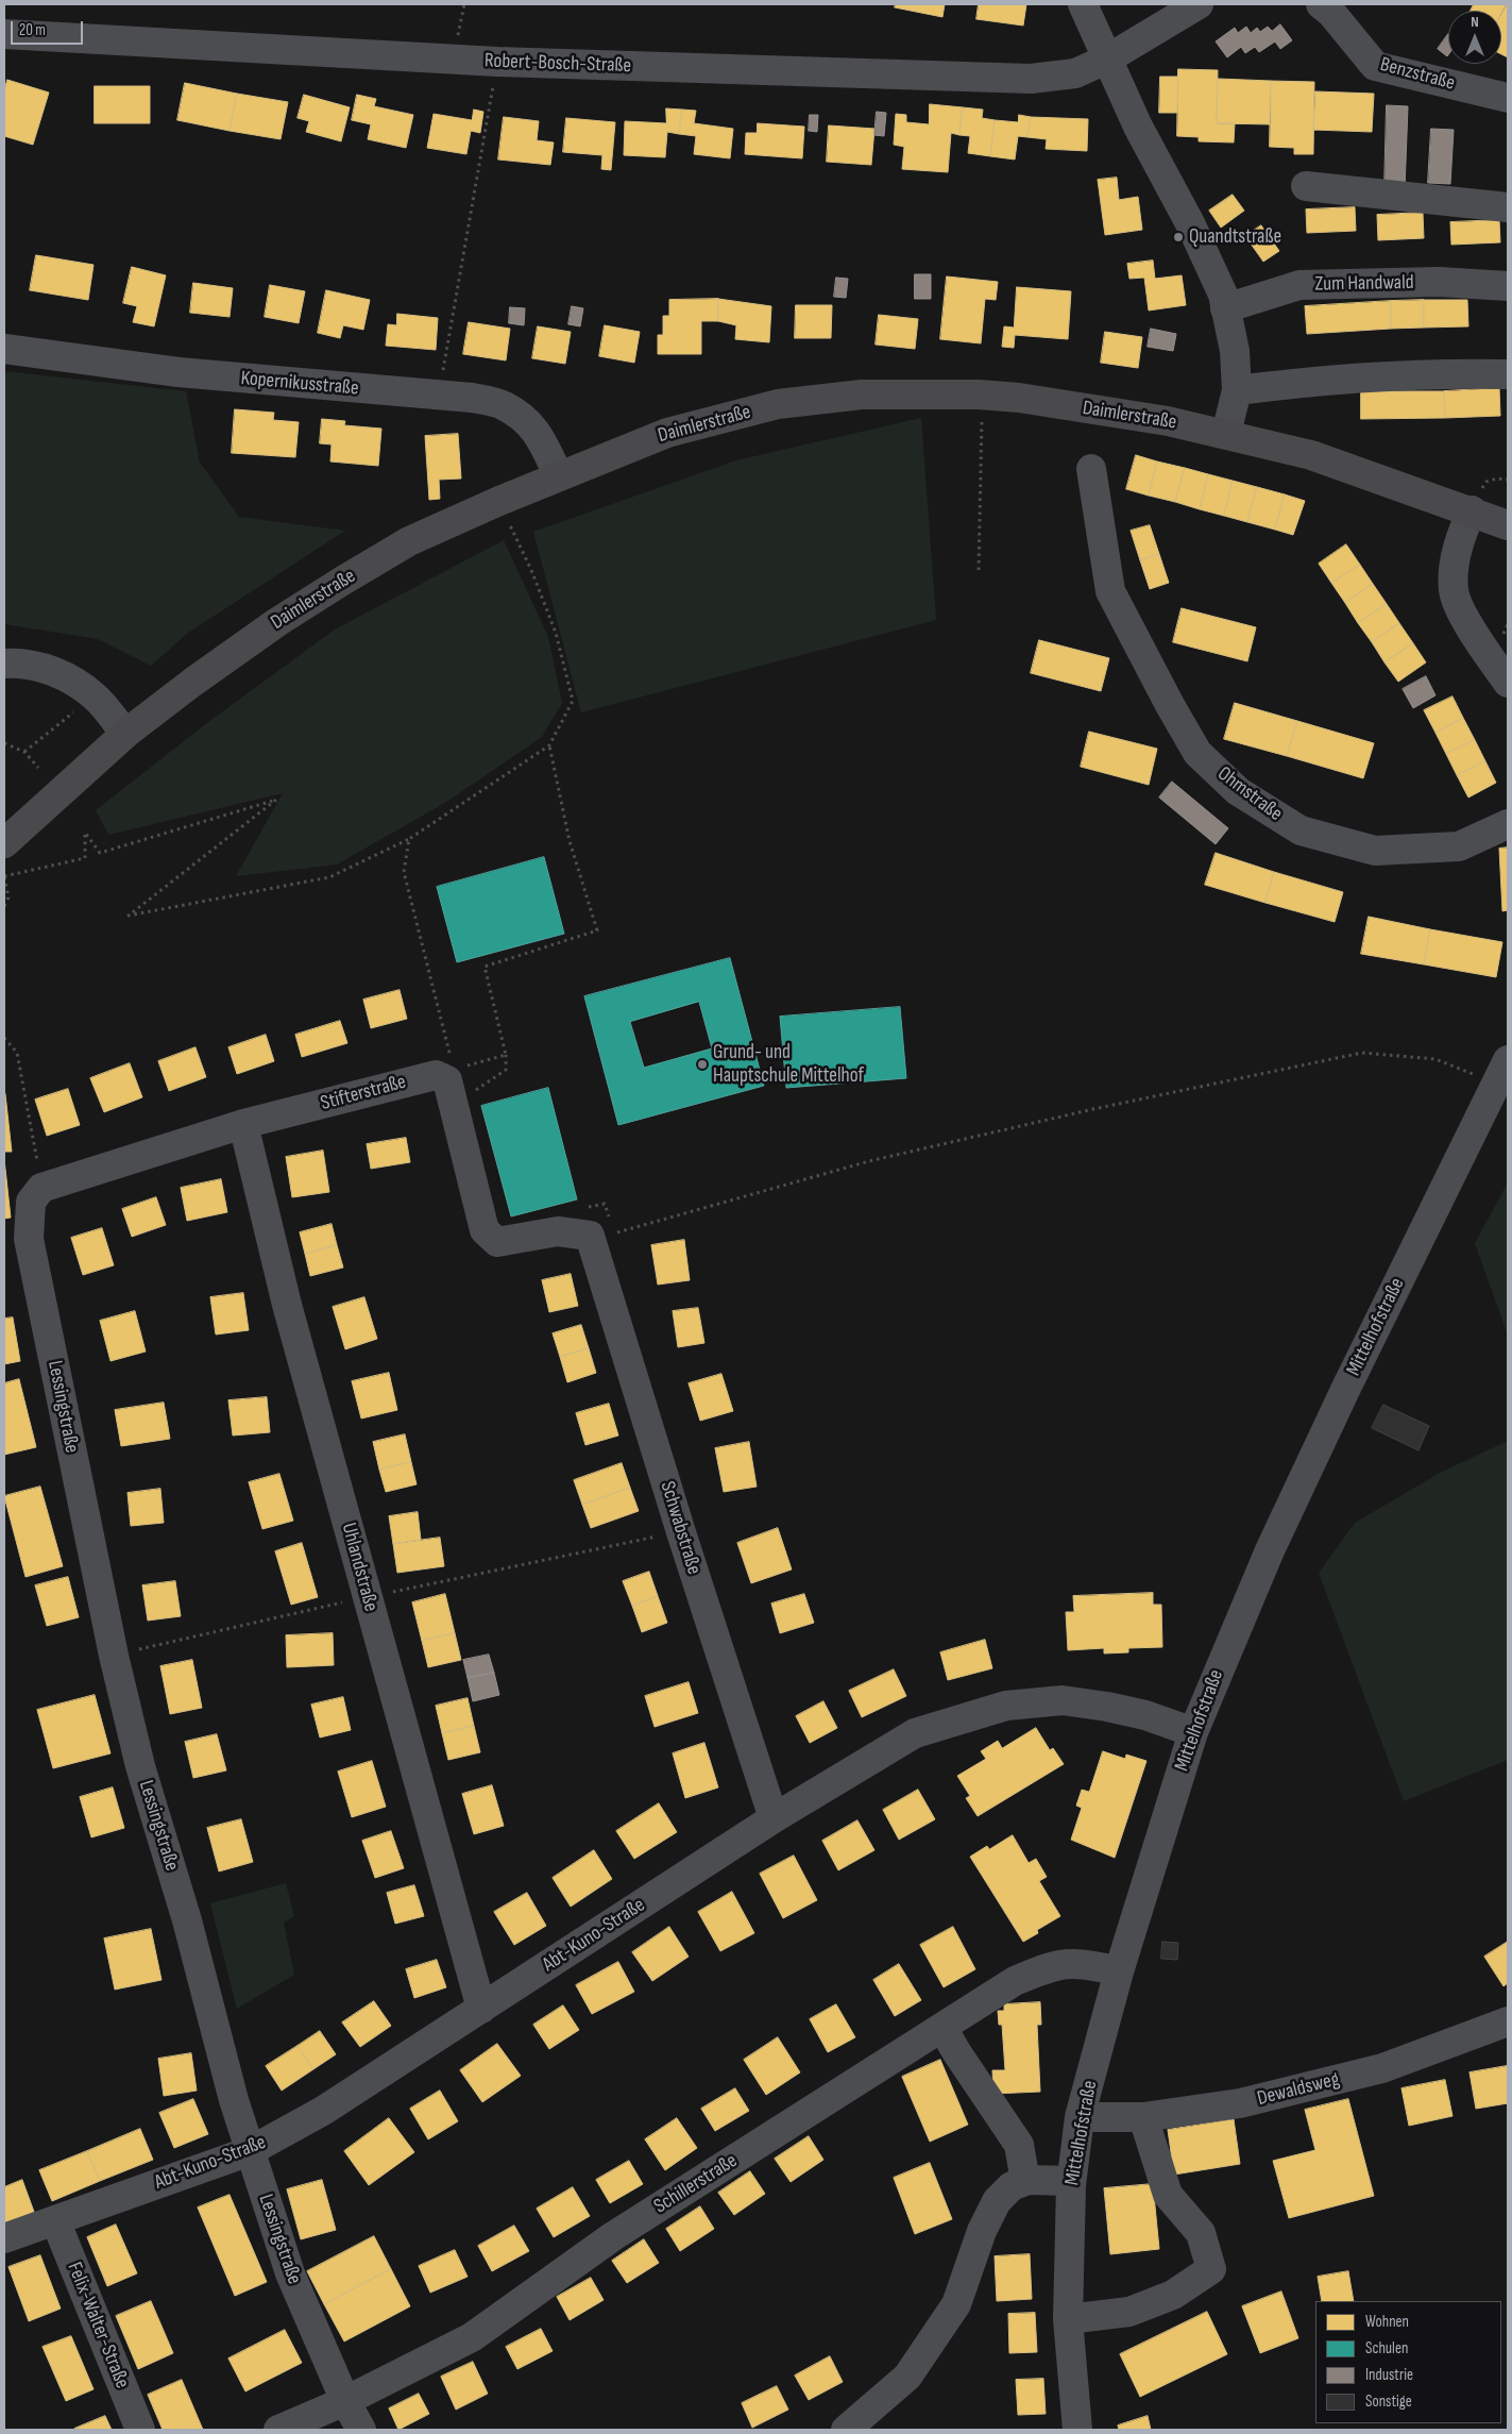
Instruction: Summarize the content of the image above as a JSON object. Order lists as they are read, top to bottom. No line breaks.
{"streets":{"main road":["Daimlerstraße"],"street":["Robert-Bosch-Straße","Benzstraße","Zum Handwald","Kopernikusstraße","Ohmstraße","Stifterstraße","Mittelhofstraße","Lessingstraße","Schwabstraße","Uhlandstraße","Abt-Kuno-Straße","Dewaldsweg","Schillerstraße","Felix-Walter-Straße"]},"crossings":[["Kopernikusstraße","Daimlerstraße"],["Stifterstraße","Lessingstraße"],["Stifterstraße","Uhlandstraße"],["Mittelhofstraße","Abt-Kuno-Straße"],["Mittelhofstraße","Dewaldsweg"],["Mittelhofstraße","Schillerstraße"],["Lessingstraße","Abt-Kuno-Straße"],["Lessingstraße","Schillerstraße"],["Schwabstraße","Abt-Kuno-Straße"],["Uhlandstraße","Abt-Kuno-Straße"],["Abt-Kuno-Straße","Felix-Walter-Straße"]],"places":["Quandtstraße","Grund- und Hauptschule Mittelhof"],"legend":["Wohnen","Schulen","Industrie","Sonstige"],"scale_bar":"20 m","north":"top"}
